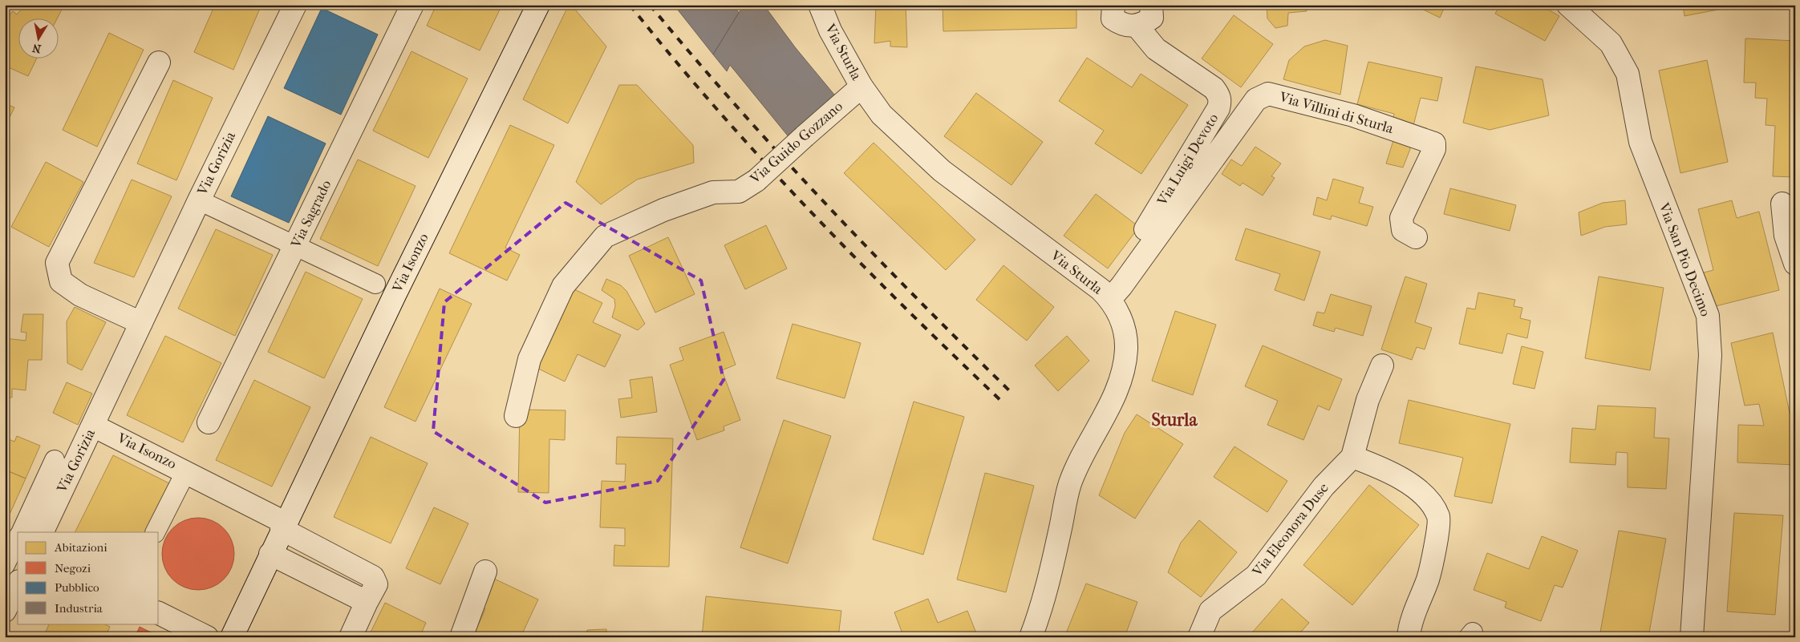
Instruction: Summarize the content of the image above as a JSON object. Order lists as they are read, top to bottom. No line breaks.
{"streets":{"street":["Via Sturla","Via Villini di Sturla","Via Guido Gozzano","Via Luigi Devoto","Via Gorizia","Via Sagrado","Via San Pio Decimo","Via Isonzo","Via Eleonora Duse"]},"crossings":[["Via Sturla","Via Villini di Sturla"],["Via Sturla","Via Guido Gozzano"],["Via Sturla","Via Luigi Devoto"],["Via Villini di Sturla","Via Luigi Devoto"],["Via Gorizia","Via Isonzo"]],"districts":["Sturla"],"legend":["Abitazioni","Negozi","Pubblico","Industria"],"north":"bottom"}
